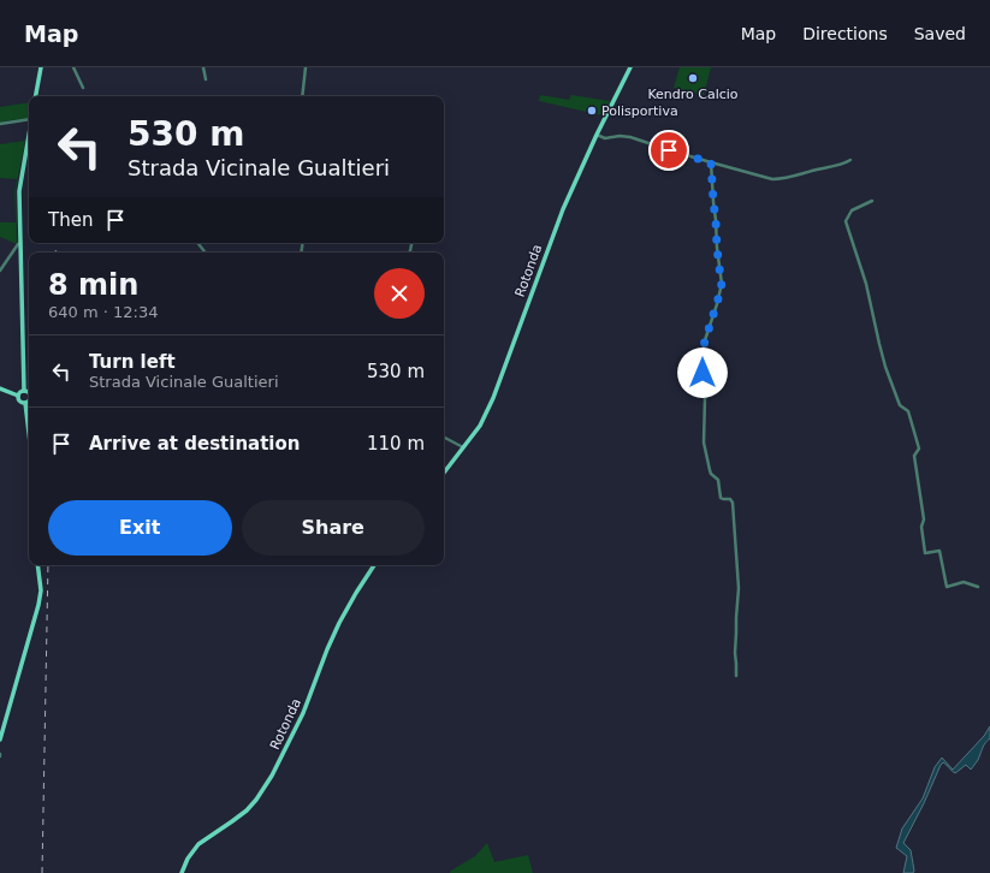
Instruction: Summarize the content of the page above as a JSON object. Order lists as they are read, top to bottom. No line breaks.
{"streets":{"main road":["Rotonda"]},"places":["Kendro Calcio","Polisportiva"],"page":{"header":"Map","nav":["Map","Directions","Saved"],"turn":["530 m","Strada Vicinale Gualtieri"],"then":"Then","heading":["8 min","640 m · 12:34"],"list":[{"name":"Turn left","note":"Strada Vicinale Gualtieri","value":"530 m"},{"name":"Arrive at destination","value":"110 m"}],"buttons":["Exit","Share"]}}
